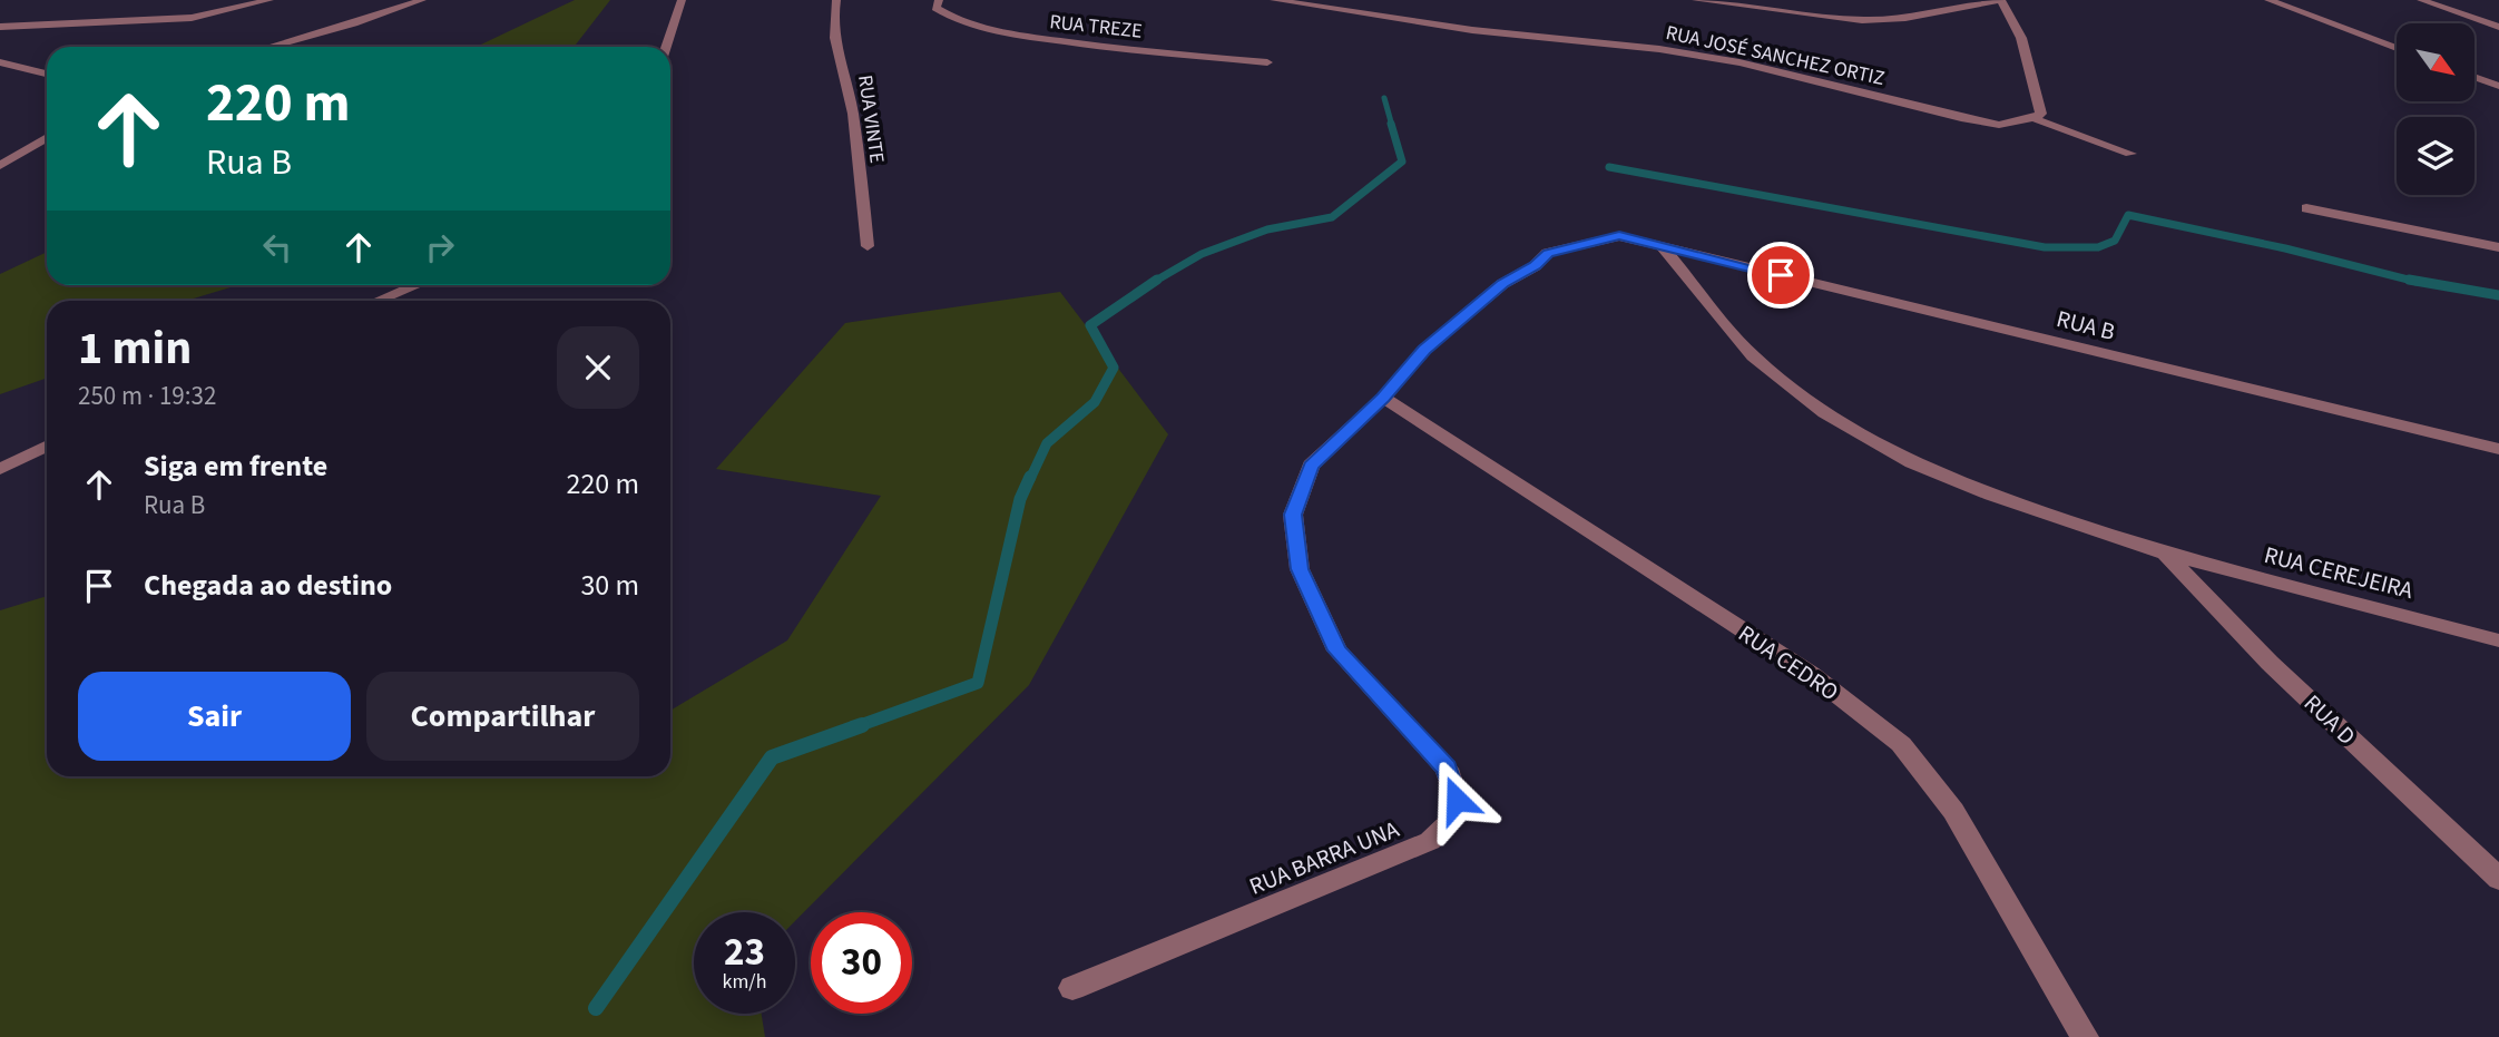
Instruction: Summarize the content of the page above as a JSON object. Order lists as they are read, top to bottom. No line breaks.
{"streets":{"street":["RUA TREZE","RUA JOSÉ SANCHEZ ORTIZ","RUA VINTE","RUA B","RUA CEREJEIRA","RUA CEDRO","RUA D","RUA BARRA UNA"]},"crossings":[["RUA B","RUA CEREJEIRA"],["RUA B","RUA BARRA UNA"],["RUA CEREJEIRA","RUA D"],["RUA CEREJEIRA","RUA BARRA UNA"],["RUA CEDRO","RUA BARRA UNA"]],"north":"bottom right","page":{"turn":["220 m","Rua B"],"heading":["1 min","250 m · 19:32"],"list":[{"name":"Siga em frente","note":"Rua B","value":"220 m"},{"name":"Chegada ao destino","value":"30 m"}],"buttons":["Sair","Compartilhar"],"speed":"23 km/h","limit":"30"}}
